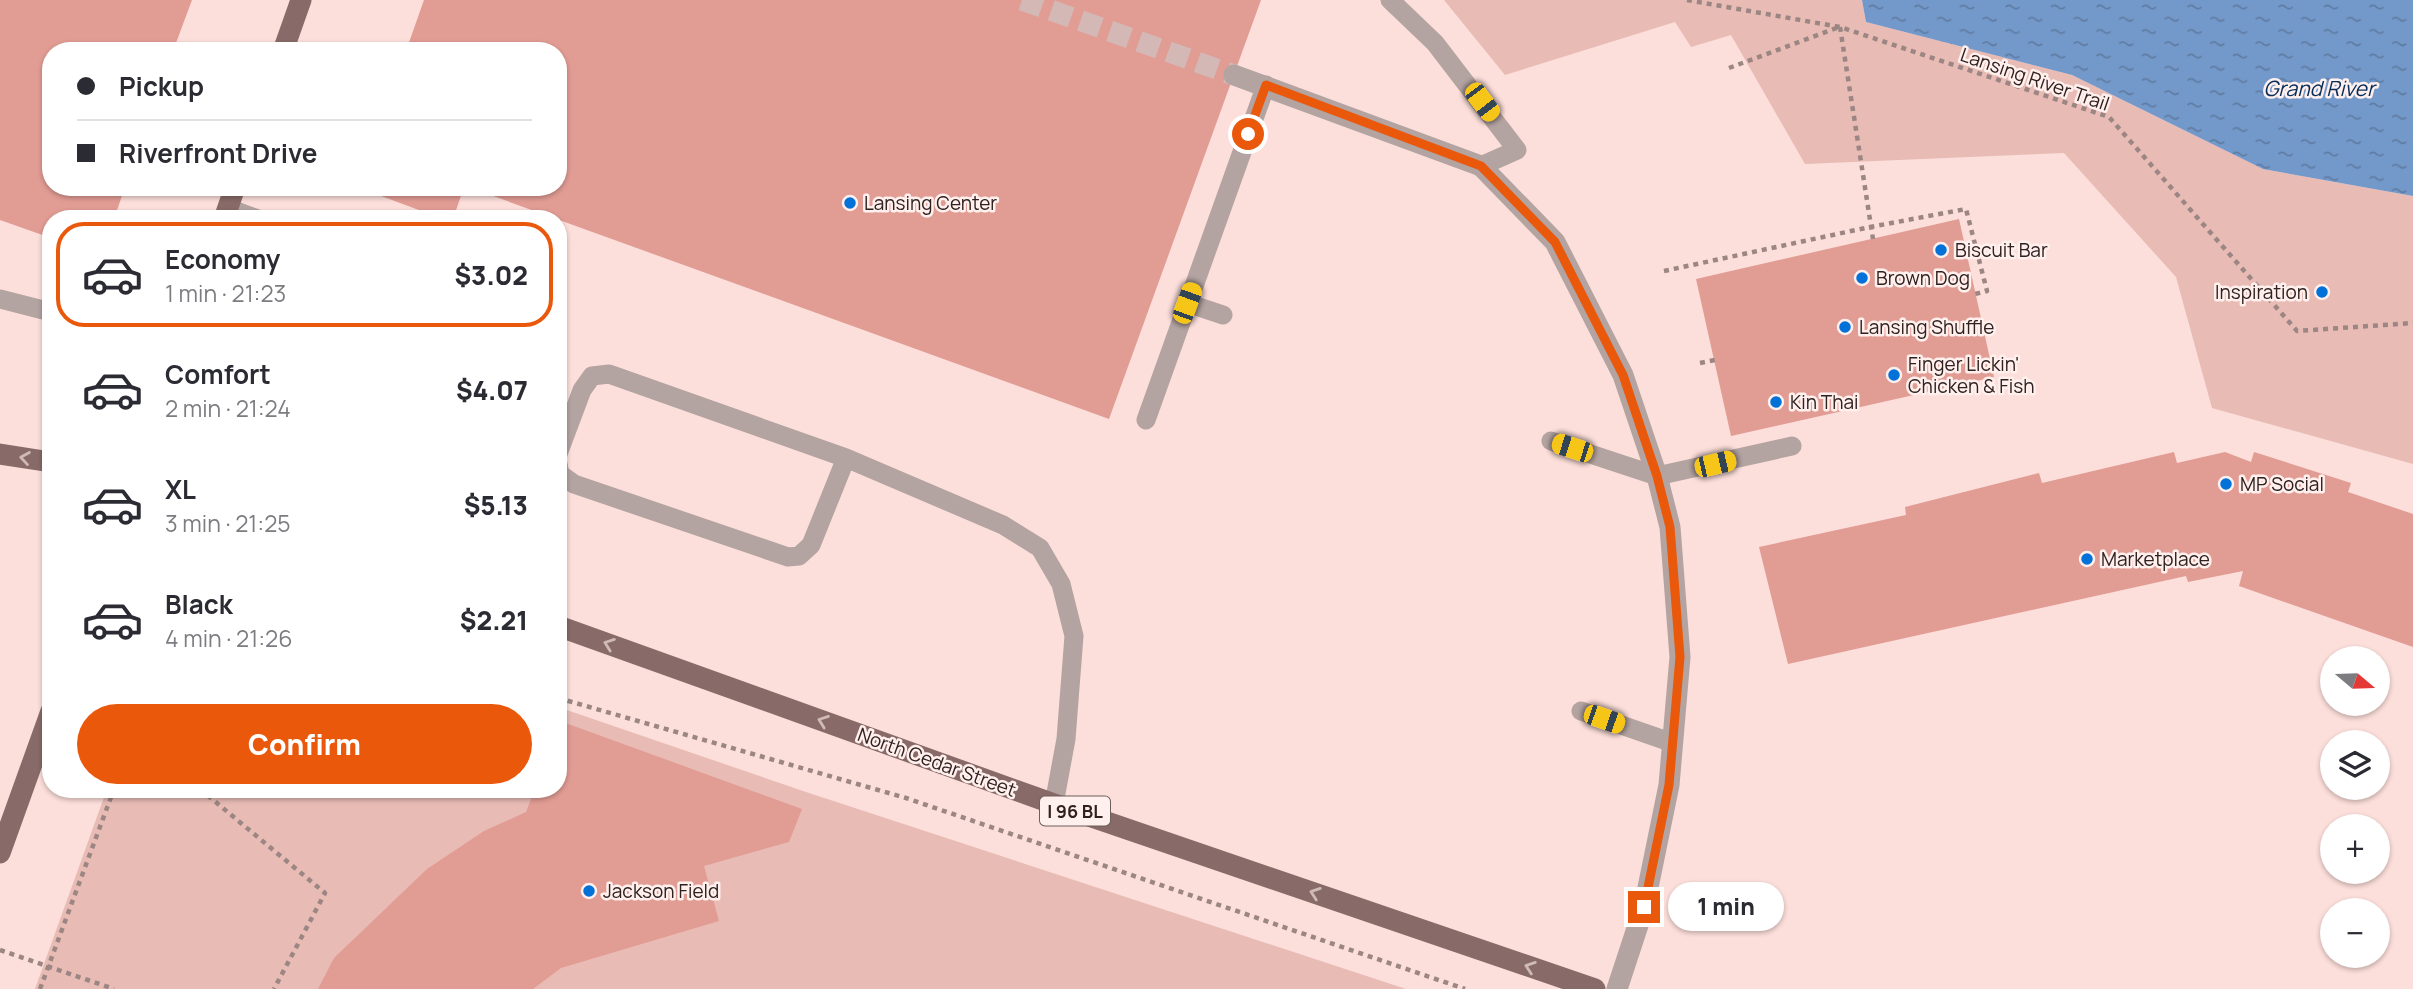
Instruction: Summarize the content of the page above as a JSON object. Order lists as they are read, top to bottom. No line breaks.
{"streets":{"main road":["North Cedar Street","I 96 BL"],"path":["Lansing River Trail"]},"one_way":["North Cedar Street"],"water":["Grand River"],"places":["Lansing Center","Biscuit Bar","Brown Dog","Inspiration","Lansing Shuffle","Finger Lickin' Chicken & Fish","Kin Thai","MP Social","Marketplace","Jackson Field"],"north":"right","page":{"banner":["Pickup","Riverfront Drive"],"list":[{"name":"Economy","note":"1 min · 21:23","value":"$3.02"},{"name":"Comfort","note":"2 min · 21:24","value":"$4.07"},{"name":"XL","note":"3 min · 21:25","value":"$5.13"},{"name":"Black","note":"4 min · 21:26","value":"$2.21"}],"map_buttons":["+","−"],"buttons":"Confirm","bubble":"1 min"}}
